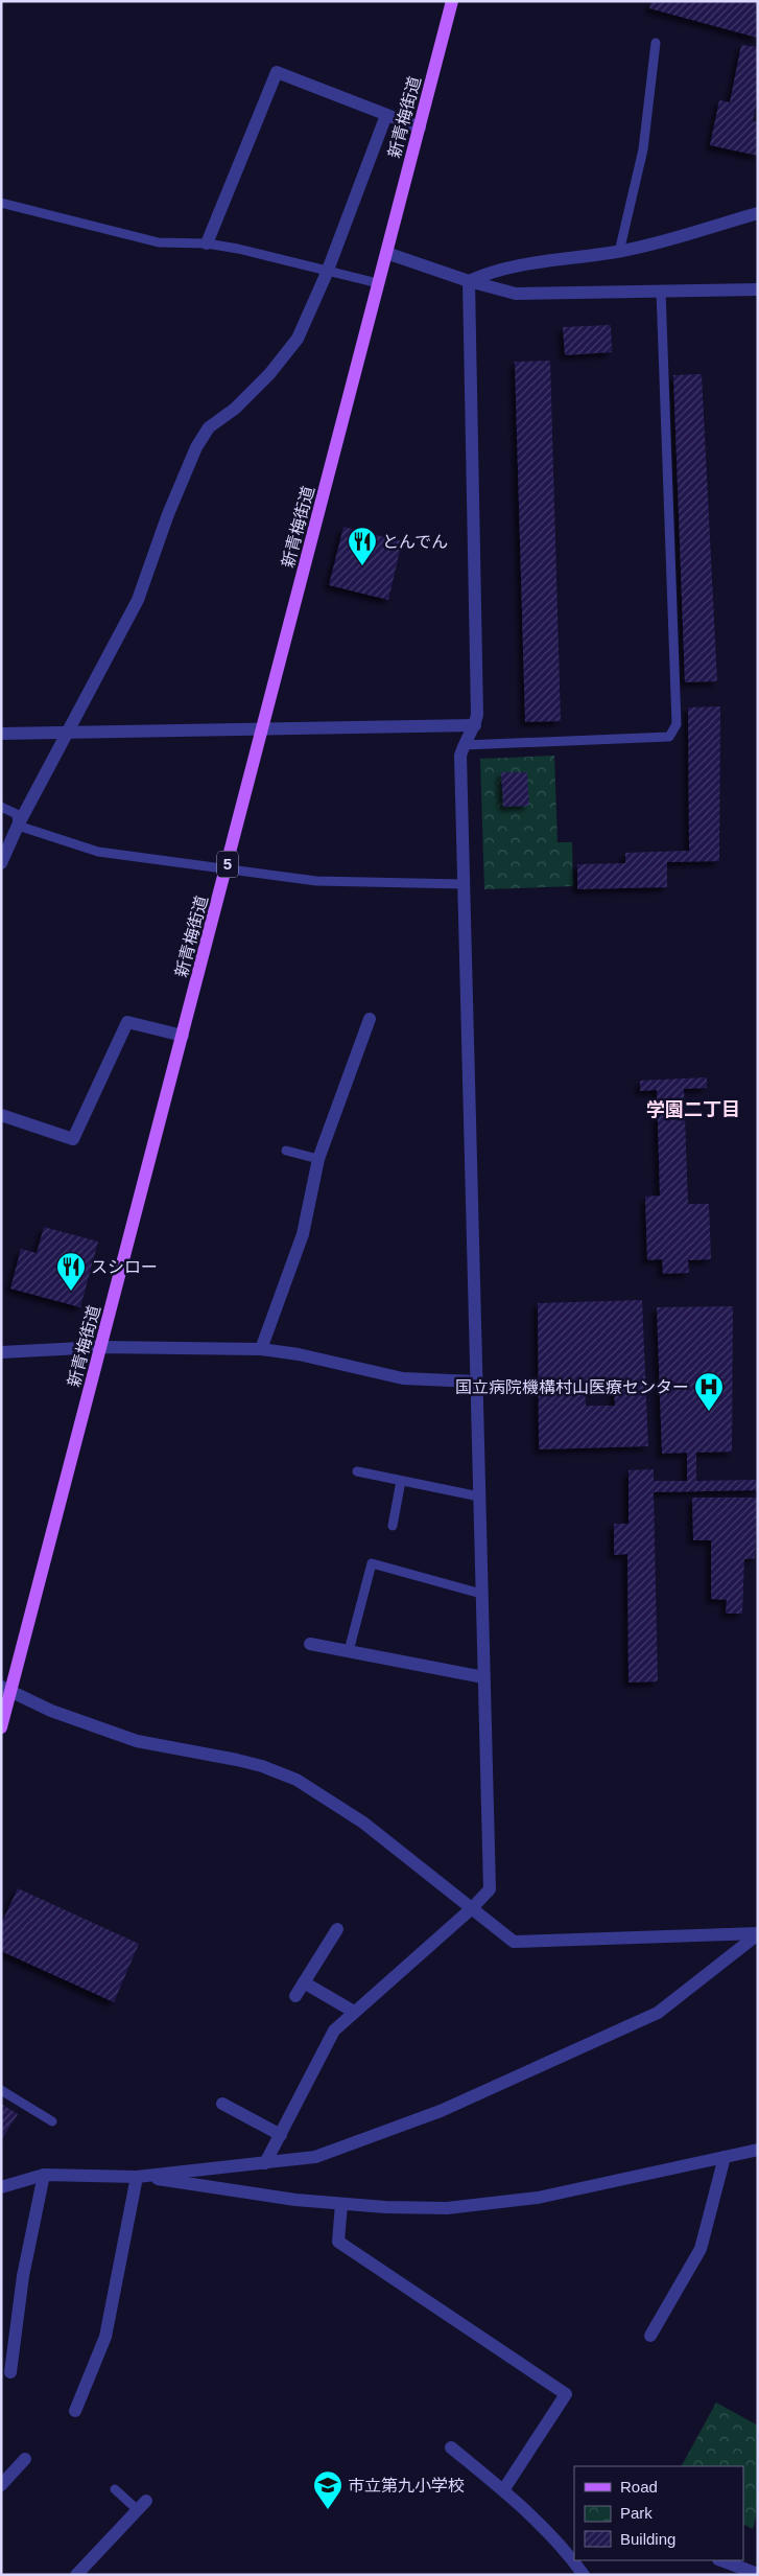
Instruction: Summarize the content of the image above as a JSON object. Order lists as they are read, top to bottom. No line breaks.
{"streets":{"main road":["新青梅街道","5"]},"districts":["学園二丁目"],"places":{"restaurant":["とんでん","スシロー"],"hospital":["国立病院機構村山医療センター"],"school or university":["市立第九小学校"]},"legend":["Road","Park","Building"]}
